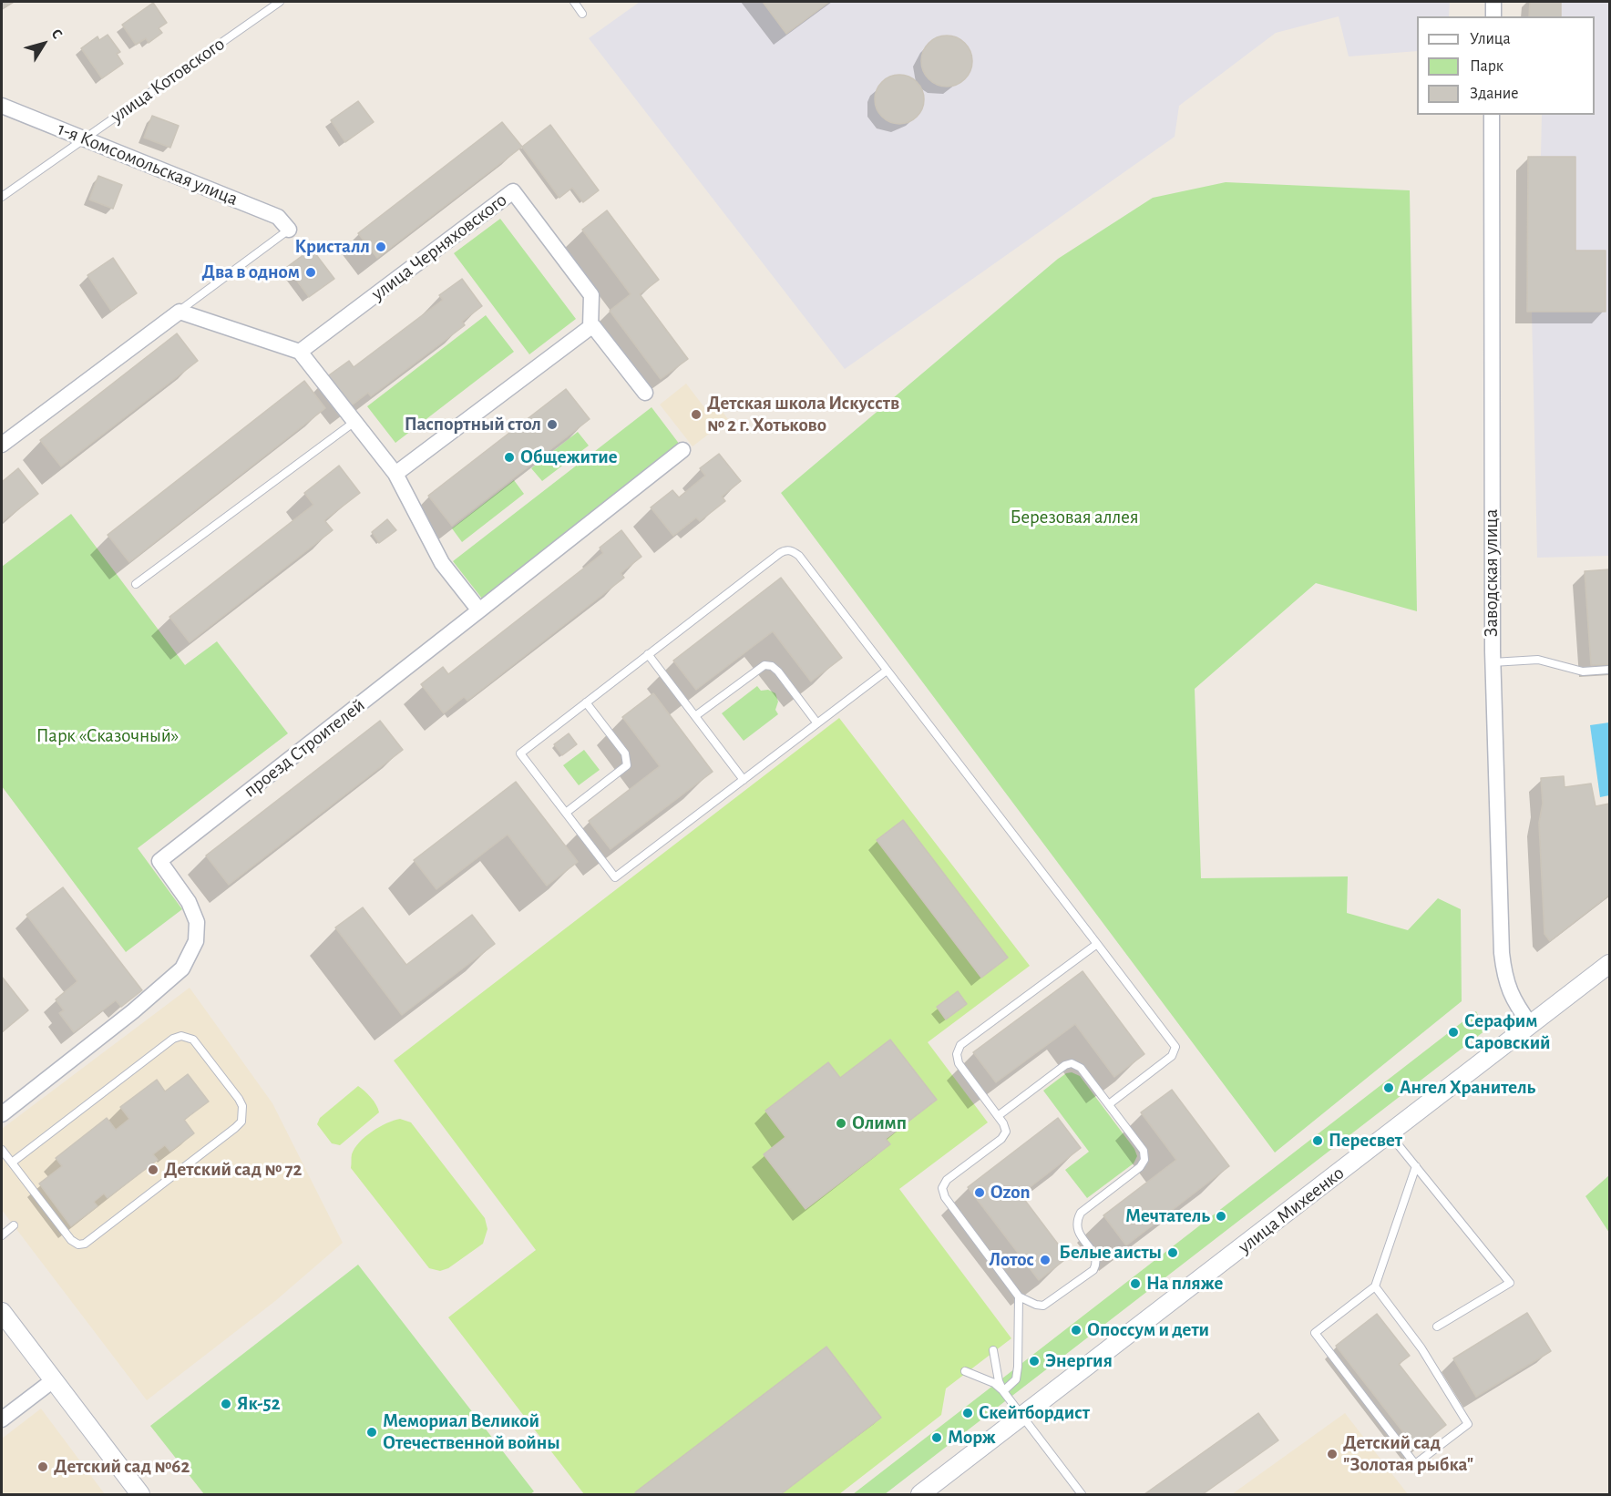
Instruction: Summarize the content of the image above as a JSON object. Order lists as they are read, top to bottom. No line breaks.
{"streets":{"street":["1-я Комсомольская улица","улица Черняховского","Заводская улица","проезд Строителей","улица Михеенко"],"lane":["улица Котовского"]},"crossings":[["улица Котовского","1-я Комсомольская улица"],["Заводская улица","улица Михеенко"]],"parks":["Березовая аллея","Парк «Сказочный»"],"places":["Кристалл","Два в одном","Детская школа Искусств № 2 г. Хотьково","Паспортный стол","Общежитие","Серафим Саровский","Ангел Хранитель","Олимп","Пересвет","Детский сад № 72","Ozon","Мечтатель","Белые аисты","Лотос","На пляже","Опоссум и дети","Энергия","Як-52","Скейтбордист","Мемориал Великой Отечественной войны","Морж","Детский сад \"Золотая рыбка\"","Детский сад №62"],"legend":["Улица","Парк","Здание"],"north":"top right"}
